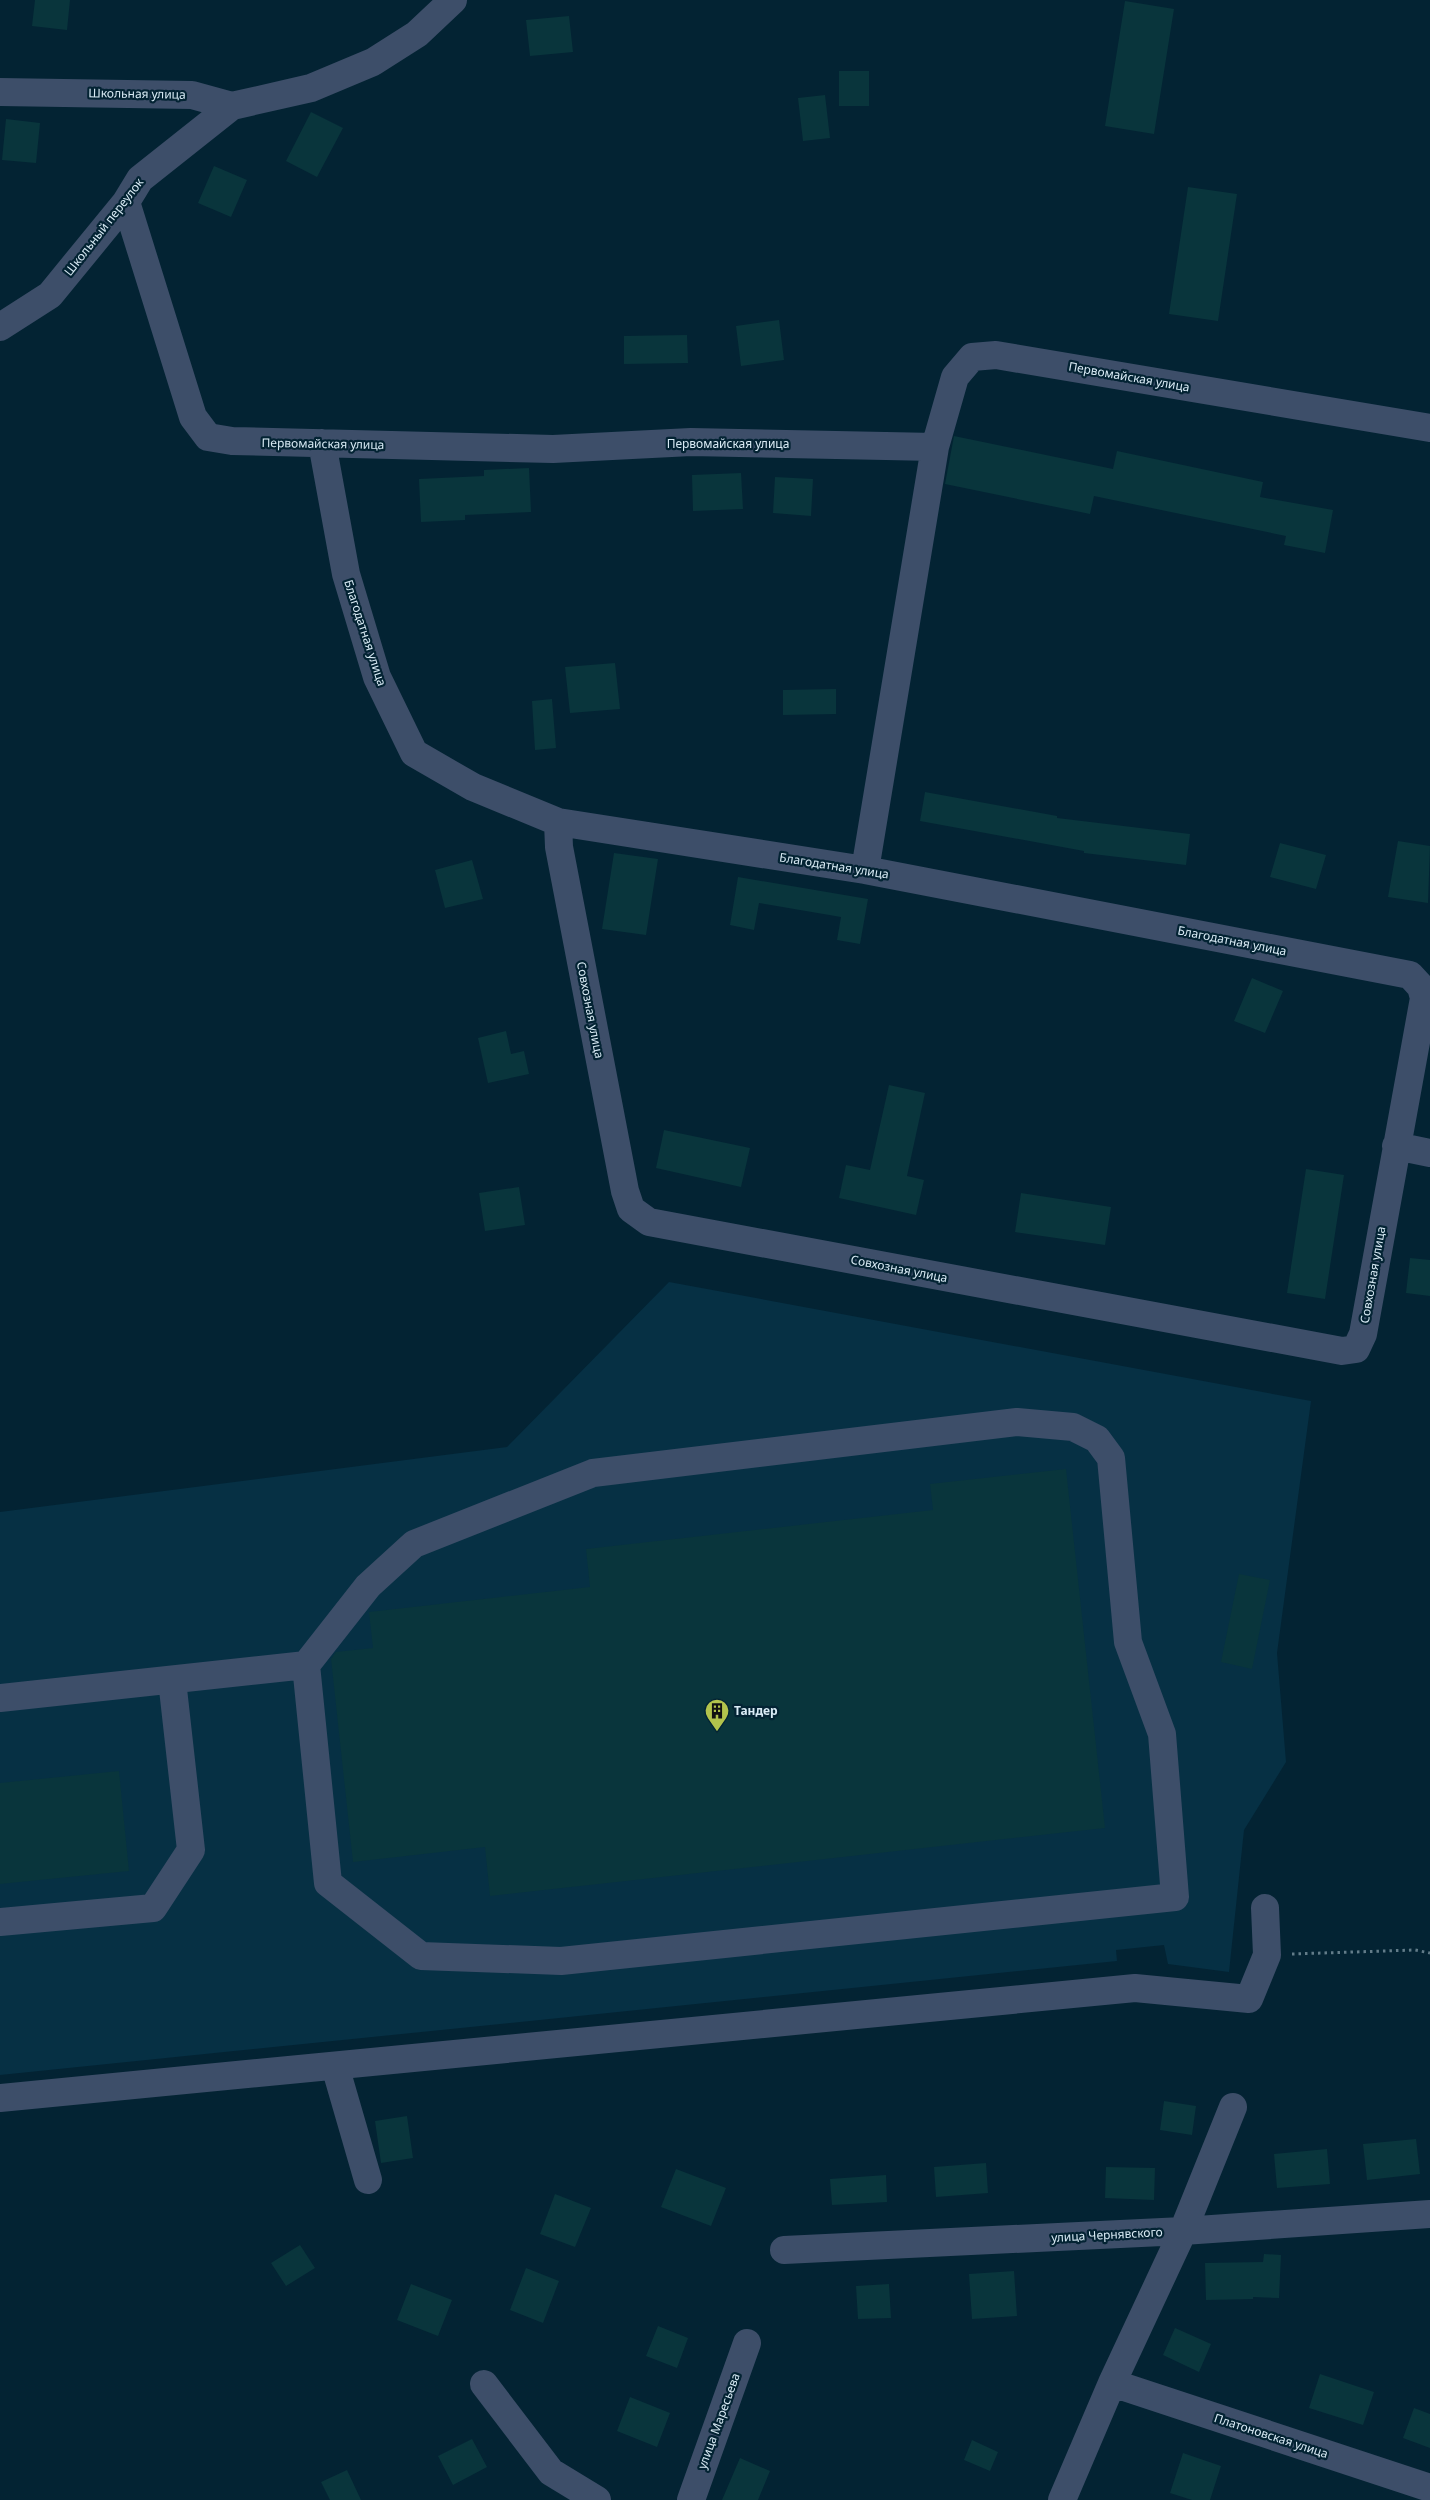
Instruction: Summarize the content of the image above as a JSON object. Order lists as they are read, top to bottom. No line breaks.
{"streets":{"street":["Школьная улица","Школьный переулок","Первомайская улица","Благодатная улица","Совхозная улица","улица Чернявского","улица Маресьева","Платоновская улица"]},"crossings":[["Школьная улица","Школьный переулок"],["Школьный переулок","Первомайская улица"],["Первомайская улица","Благодатная улица"],["Благодатная улица","Совхозная улица"]],"places":{"building":["Тандер"]}}
